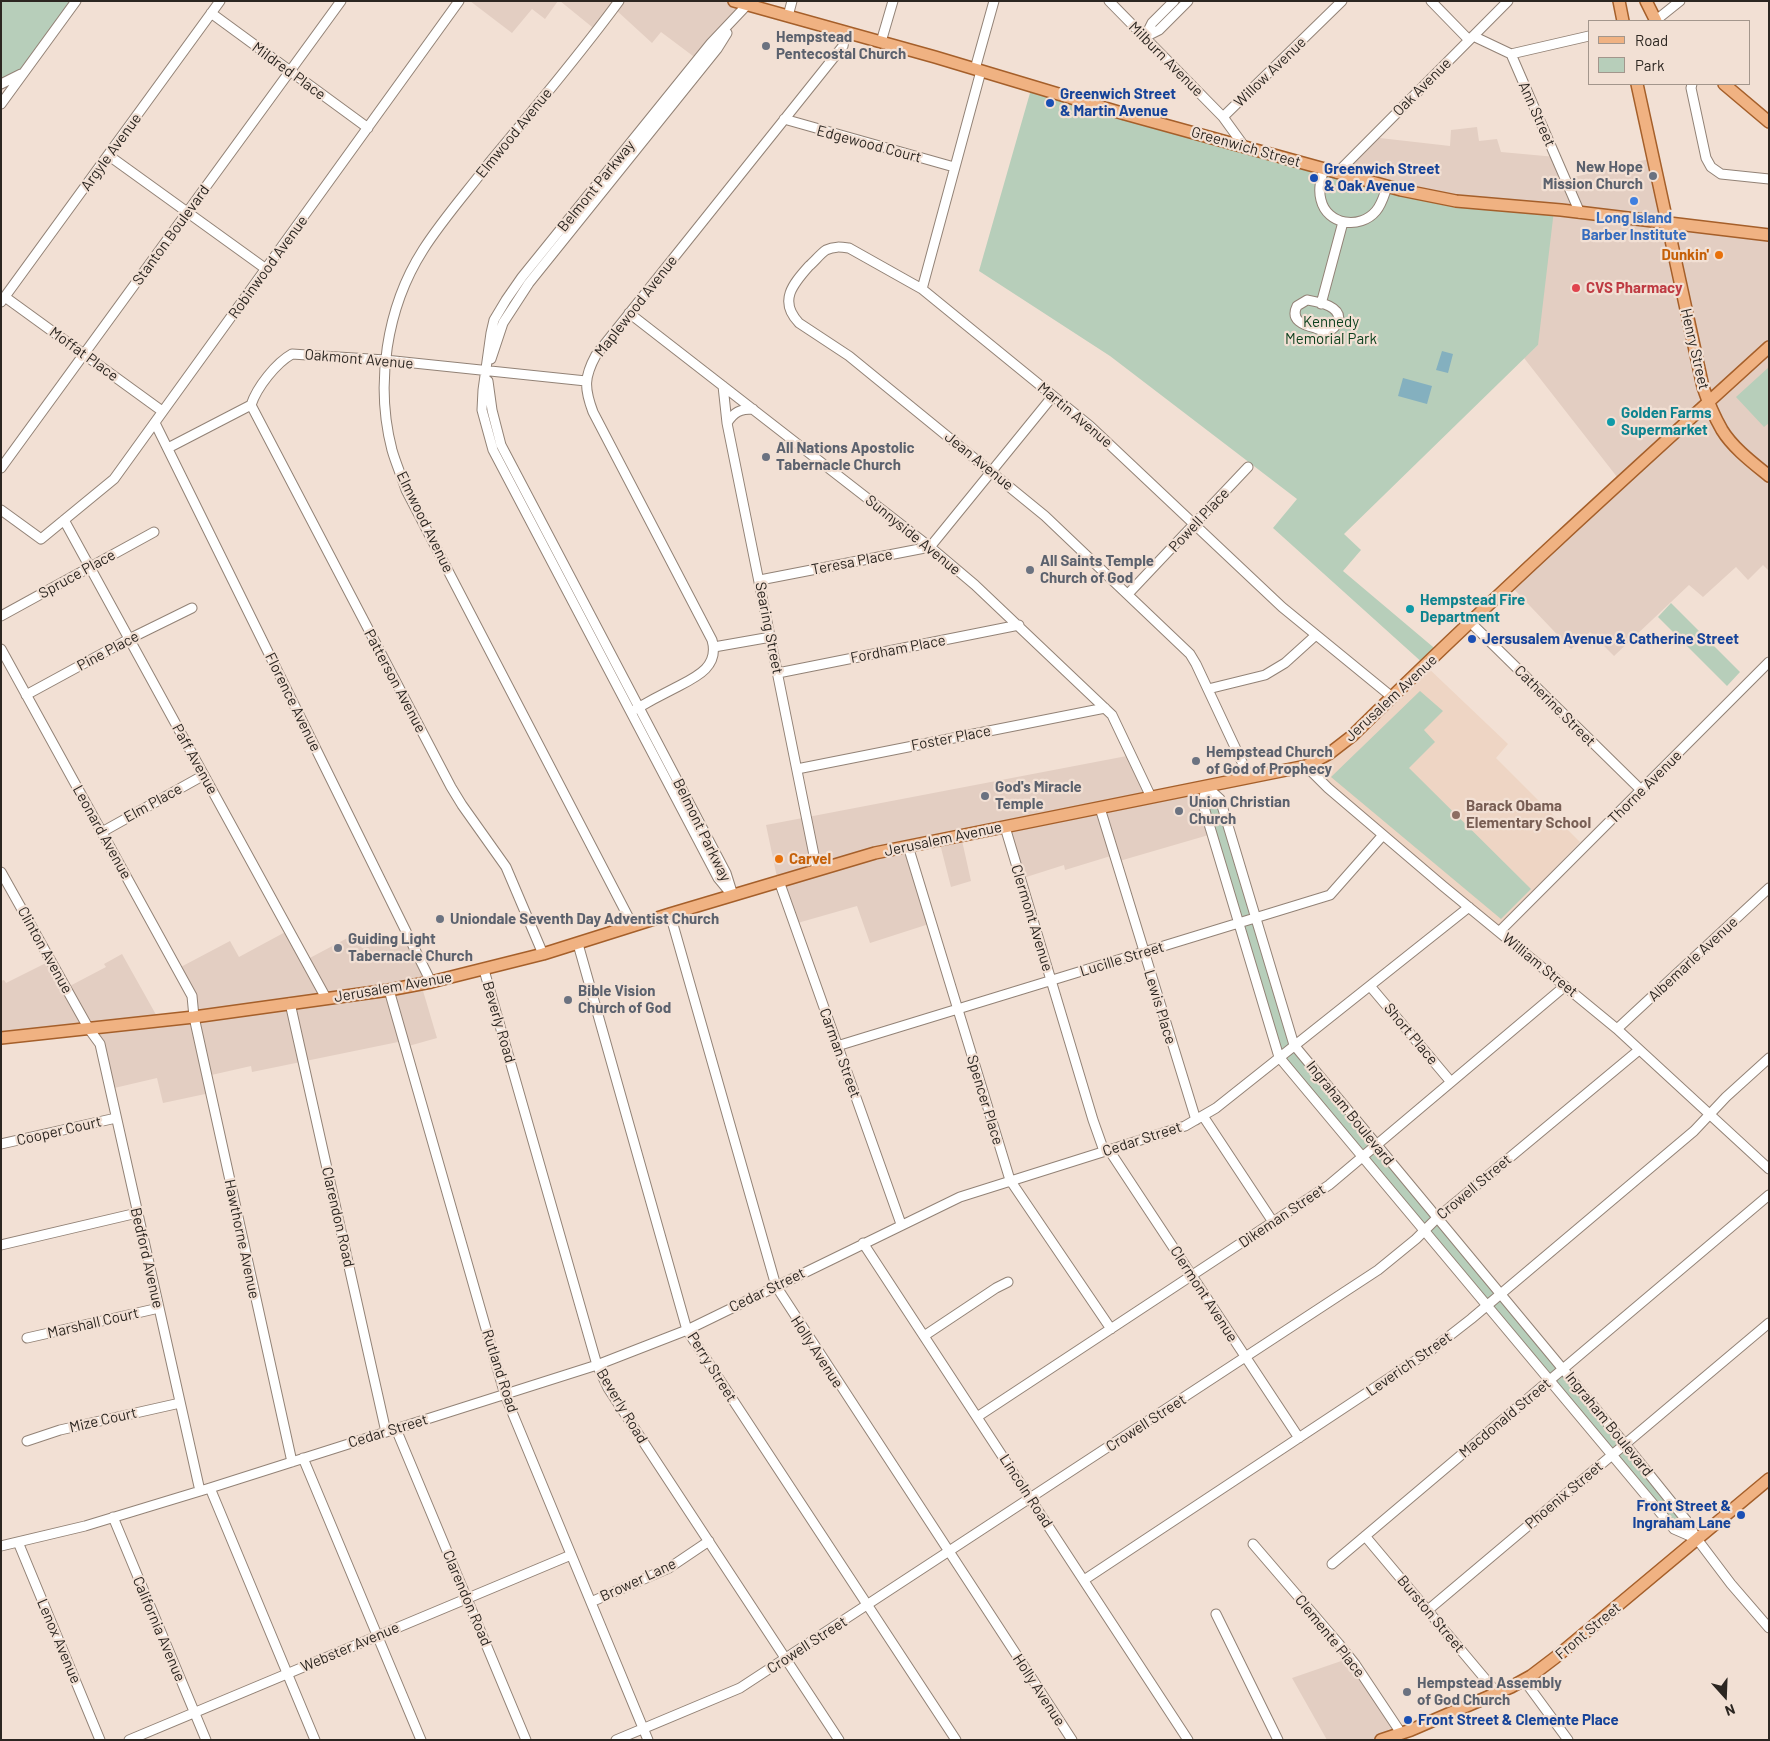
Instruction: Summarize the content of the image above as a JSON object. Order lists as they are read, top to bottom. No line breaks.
{"streets":{"main road":["Greenwich Street","Henry Street","Jerusalem Avenue","Front Street"],"street":["Milburn Avenue","Mildred Place","Willow Avenue","Oak Avenue","Ann Street","Elmwood Avenue","Edgewood Court","Argyle Avenue","Belmont Parkway","Stanton Boulevard","Robinwood Avenue","Maplewood Avenue","Moffat Place","Oakmont Avenue","Martin Avenue","Jean Avenue","Powell Place","Sunnyside Avenue","Teresa Place","Spruce Place","Searing Street","Fordham Place","Pine Place","Patterson Avenue","Florence Avenue","Catherine Street","Foster Place","Paff Avenue","Thorne Avenue","Elm Place","Leonard Avenue","Clermont Avenue","Clinton Avenue","Lucille Street","Albemarle Avenue","William Street","Lewis Place","Beverly Road","Short Place","Carman Street","Spencer Place","Ingraham Boulevard","Cooper Court","Cedar Street","Crowell Street","Dikeman Street","Clarendon Road","Hawthorne Avenue","Bedford Avenue","Marshall Court","Holly Avenue","Leverich Street","Perry Street","Rutland Road","Macdonald Street","Mize Court","Lincoln Road","Phoenix Street","Brower Lane","Burston Street","California Avenue","Clemente Place","Lenox Avenue","Webster Avenue"]},"crossings":[["Milburn Avenue","Willow Avenue"],["Mildred Place","Argyle Avenue"],["Mildred Place","Stanton Boulevard"],["Mildred Place","Robinwood Avenue"],["Willow Avenue","Greenwich Street"],["Oak Avenue","Greenwich Street"],["Ann Street","Greenwich Street"],["Elmwood Avenue","Oakmont Avenue"],["Elmwood Avenue","Jerusalem Avenue"],["Edgewood Court","Maplewood Avenue"],["Greenwich Street","Belmont Parkway"],["Greenwich Street","Maplewood Avenue"],["Greenwich Street","Henry Street"],["Argyle Avenue","Moffat Place"],["Belmont Parkway","Oakmont Avenue"],["Belmont Parkway","Jerusalem Avenue"],["Stanton Boulevard","Moffat Place"],["Robinwood Avenue","Moffat Place"],["Robinwood Avenue","Florence Avenue"],["Robinwood Avenue","Paff Avenue"],["Maplewood Avenue","Oakmont Avenue"],["Maplewood Avenue","Sunnyside Avenue"],["Henry Street","Jerusalem Avenue"],["Oakmont Avenue","Patterson Avenue"],["Martin Avenue","Jean Avenue"],["Martin Avenue","Powell Place"],["Martin Avenue","Jerusalem Avenue"],["Jean Avenue","Powell Place"],["Jean Avenue","Jerusalem Avenue"],["Sunnyside Avenue","Teresa Place"],["Sunnyside Avenue","Searing Street"],["Sunnyside Avenue","Fordham Place"],["Sunnyside Avenue","Jerusalem Avenue"],["Sunnyside Avenue","Foster Place"],["Teresa Place","Searing Street"],["Spruce Place","Paff Avenue"],["Searing Street","Fordham Place"],["Searing Street","Jerusalem Avenue"],["Searing Street","Foster Place"],["Pine Place","Paff Avenue"],["Pine Place","Leonard Avenue"],["Patterson Avenue","Jerusalem Avenue"],["Jerusalem Avenue","Florence Avenue"],["Jerusalem Avenue","Catherine Street"],["Jerusalem Avenue","Paff Avenue"],["Jerusalem Avenue","Leonard Avenue"],["Jerusalem Avenue","Clermont Avenue"],["Jerusalem Avenue","Clinton Avenue"],["Jerusalem Avenue","William Street"],["Jerusalem Avenue","Lewis Place"],["Jerusalem Avenue","Beverly Road"],["Jerusalem Avenue","Carman Street"],["Jerusalem Avenue","Spencer Place"],["Jerusalem Avenue","Ingraham Boulevard"],["Jerusalem Avenue","Clarendon Road"],["Jerusalem Avenue","Hawthorne Avenue"],["Jerusalem Avenue","Bedford Avenue"],["Jerusalem Avenue","Holly Avenue"],["Jerusalem Avenue","Perry Street"],["Jerusalem Avenue","Rutland Road"],["Catherine Street","Thorne Avenue"],["Paff Avenue","Elm Place"],["Thorne Avenue","William Street"],["Elm Place","Leonard Avenue"],["Leonard Avenue","Hawthorne Avenue"],["Clermont Avenue","Lucille Street"],["Clermont Avenue","Cedar Street"],["Clermont Avenue","Crowell Street"],["Clermont Avenue","Dikeman Street"],["Clermont Avenue","Leverich Street"],["Clinton Avenue","Bedford Avenue"],["Lucille Street","William Street"],["Lucille Street","Lewis Place"],["Lucille Street","Carman Street"],["Lucille Street","Spencer Place"],["Lucille Street","Ingraham Boulevard"],["Albemarle Avenue","William Street"],["William Street","Cedar Street"],["William Street","Crowell Street"],["William Street","Dikeman Street"],["William Street","Leverich Street"],["Lewis Place","Cedar Street"],["Lewis Place","Dikeman Street"],["Beverly Road","Cedar Street"],["Beverly Road","Crowell Street"],["Beverly Road","Brower Lane"],["Short Place","Cedar Street"],["Short Place","Dikeman Street"],["Carman Street","Cedar Street"],["Spencer Place","Cedar Street"],["Spencer Place","Dikeman Street"],["Ingraham Boulevard","Cedar Street"],["Ingraham Boulevard","Crowell Street"],["Ingraham Boulevard","Dikeman Street"],["Ingraham Boulevard","Leverich Street"],["Ingraham Boulevard","Macdonald Street"],["Ingraham Boulevard","Phoenix Street"],["Ingraham Boulevard","Front Street"],["Cooper Court","Bedford Avenue"],["Cedar Street","Clarendon Road"],["Cedar Street","Hawthorne Avenue"],["Cedar Street","Bedford Avenue"],["Cedar Street","Holly Avenue"],["Cedar Street","Perry Street"],["Cedar Street","Rutland Road"],["Cedar Street","Lincoln Road"],["Cedar Street","California Avenue"],["Cedar Street","Lenox Avenue"],["Crowell Street","Holly Avenue"],["Crowell Street","Perry Street"],["Crowell Street","Rutland Road"],["Crowell Street","Lincoln Road"],["Dikeman Street","Lincoln Road"],["Clarendon Road","Webster Avenue"],["Bedford Avenue","Marshall Court"],["Bedford Avenue","Mize Court"],["Leverich Street","Lincoln Road"],["Rutland Road","Brower Lane"],["Rutland Road","Webster Avenue"],["Macdonald Street","Burston Street"],["Phoenix Street","Burston Street"],["Burston Street","Front Street"],["California Avenue","Webster Avenue"],["Front Street","Clemente Place"]],"parks":["Kennedy Memorial Park"],"places":["Hempstead Pentecostal Church","Greenwich Street & Martin Avenue","New Hope Mission Church","Greenwich Street & Oak Avenue","Long Island Barber Institute","Dunkin'","CVS Pharmacy","Golden Farms Supermarket","All Nations Apostolic Tabernacle Church","All Saints Temple Church of God","Hempstead Fire Department","Jersusalem Avenue & Catherine Street","Hempstead Church of God of Prophecy","God's Miracle Temple","Union Christian Church","Barack Obama Elementary School","Carvel","Uniondale Seventh Day Adventist Church","Guiding Light Tabernacle Church","Bible Vision Church of God","Front Street & Ingraham Lane","Hempstead Assembly of God Church","Front Street & Clemente Place"],"legend":["Road","Park"],"north":"bottom"}
